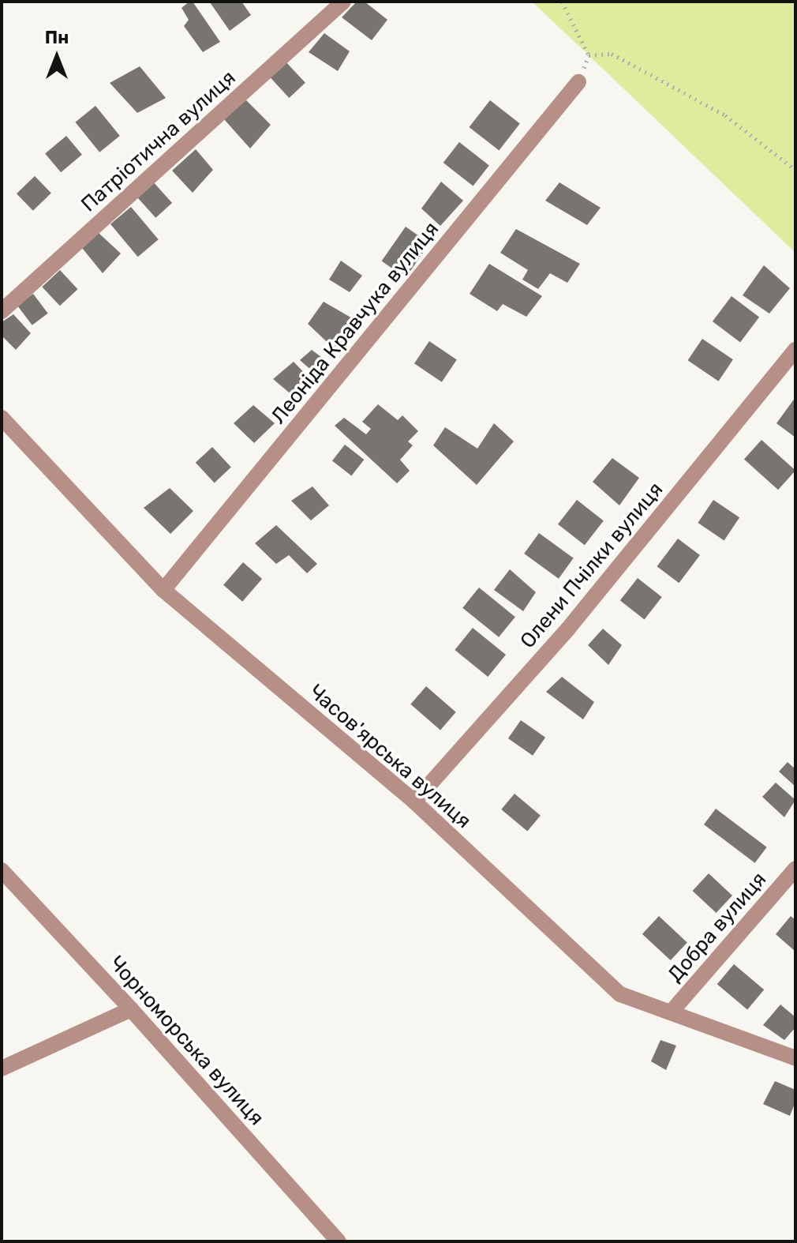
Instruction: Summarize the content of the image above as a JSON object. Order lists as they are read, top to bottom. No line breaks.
{"streets":{"street":["Патріотична вулиця","Леоніда Кравчука вулиця","Олени Пчілки вулиця","Часов'ярська вулиця","Добра вулиця","Чорноморська вулиця"]},"crossings":[["Леоніда Кравчука вулиця","Часов'ярська вулиця"],["Олени Пчілки вулиця","Часов'ярська вулиця"],["Часов'ярська вулиця","Добра вулиця"]],"north":"top"}
